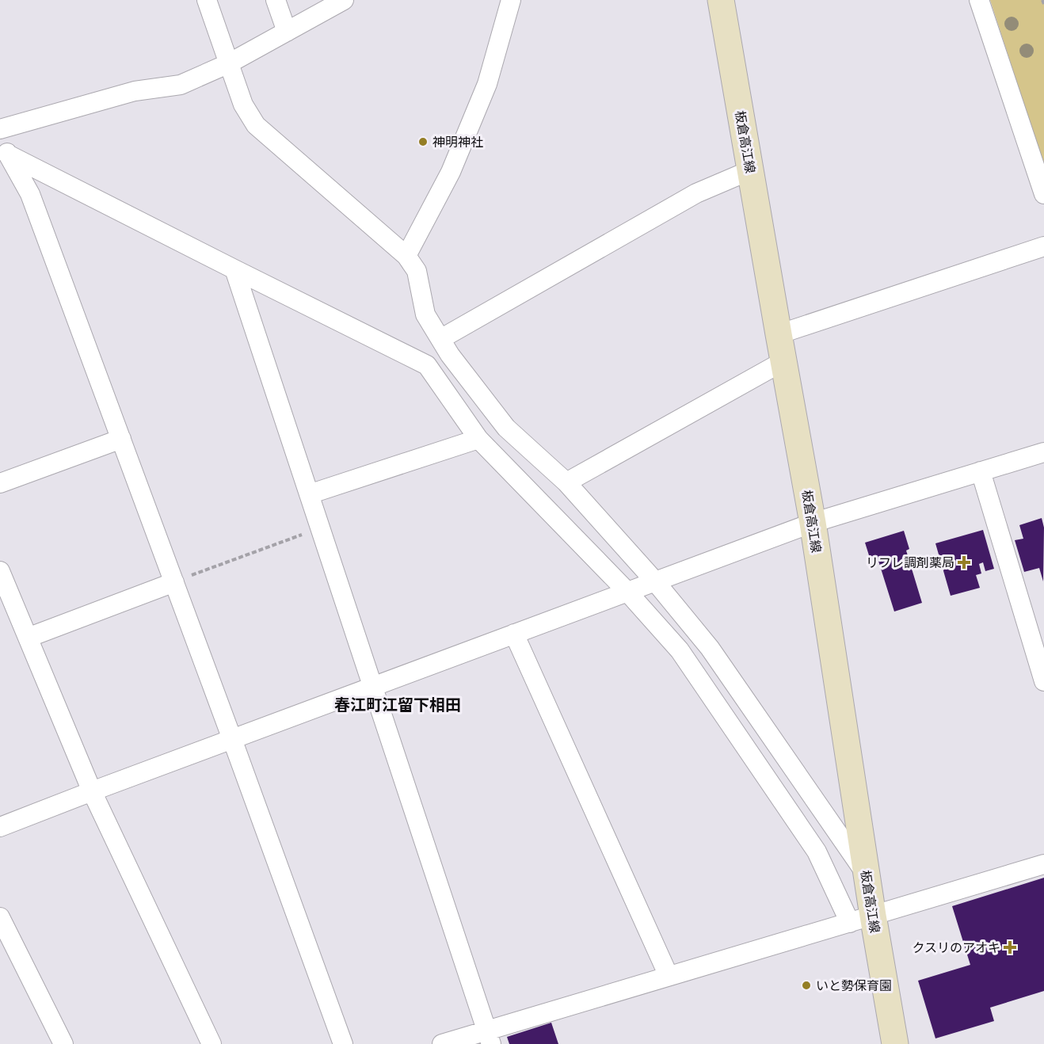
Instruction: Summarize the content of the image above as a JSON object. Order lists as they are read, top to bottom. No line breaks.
{"streets":{"main road":["板倉高江線"]},"districts":["春江町江留下相田"],"places":{"other":["神明神社","いと勢保育園"],"health":["リフレ調剤薬局","クスリのアオキ"]}}
